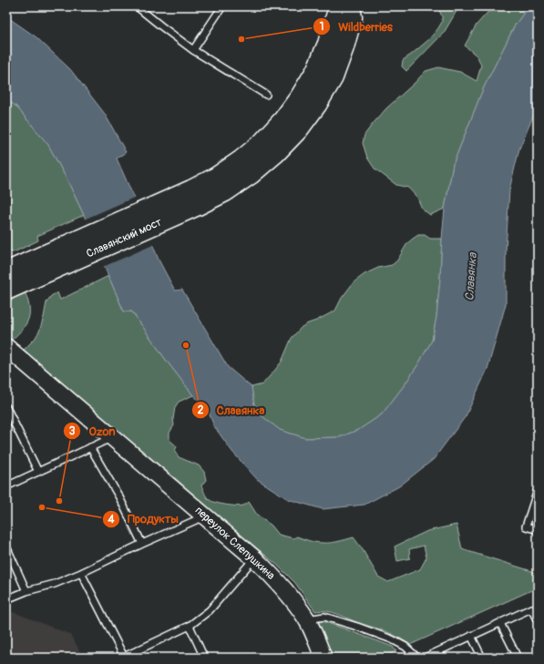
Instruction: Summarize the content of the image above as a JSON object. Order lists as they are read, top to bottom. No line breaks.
{"streets":{"main road":["Славянский мост"],"street":["переулок Слепушкина"]},"water":["Славянка"],"places":["Wildberries","Славянка","Ozon","Продукты"]}
